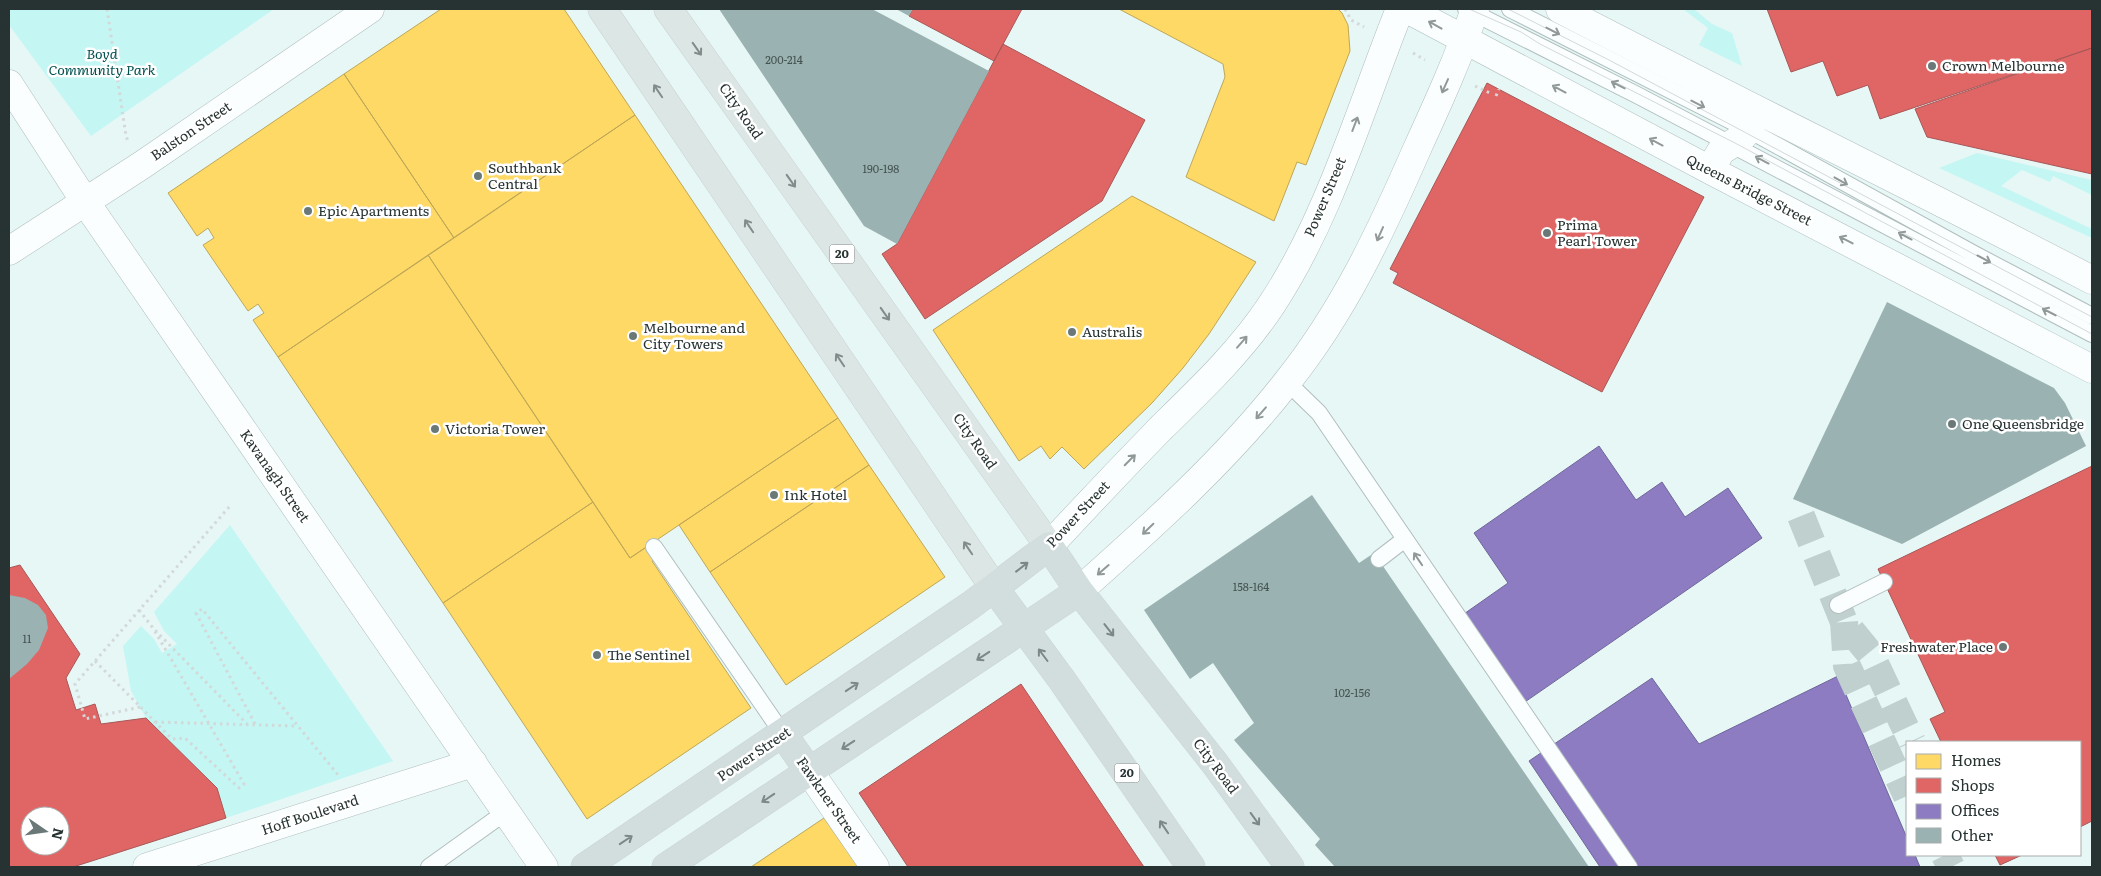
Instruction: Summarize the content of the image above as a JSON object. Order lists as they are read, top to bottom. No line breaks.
{"streets":{"highway":["City Road","Power Street","20","Fawkner Street"],"street":["Balston Street","Queens Bridge Street","Kavanagh Street","Hoff Boulevard"]},"crossings":[["City Road","Power Street"],["Balston Street","Kavanagh Street"],["Power Street","20"],["Power Street","Fawkner Street"],["Kavanagh Street","Hoff Boulevard"]],"parks":["Boyd Community Park"],"places":["Crown Melbourne","Southbank Central","Epic Apartments","Prima Pearl Tower","Australis","Melbourne and City Towers","One Queensbridge","Victoria Tower","Ink Hotel","Freshwater Place","The Sentinel"],"house_numbers":["200-214","190-198","158-164","11","102-156"],"legend":["Homes","Shops","Offices","Other"],"north":"right"}
